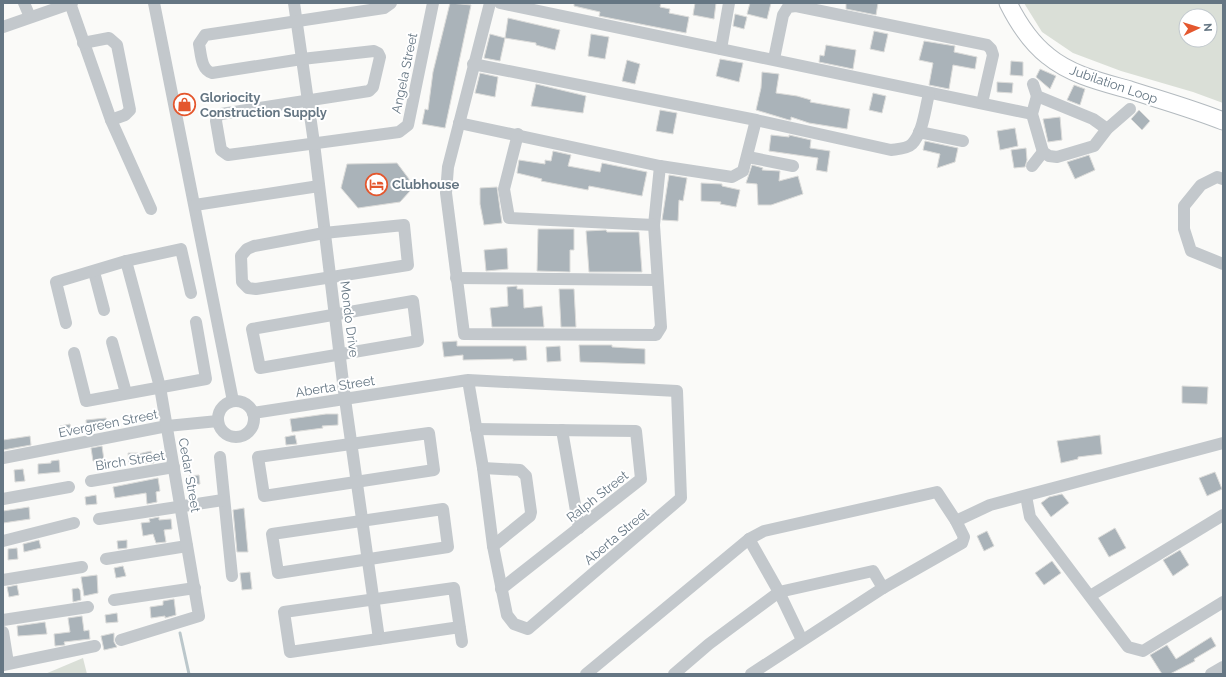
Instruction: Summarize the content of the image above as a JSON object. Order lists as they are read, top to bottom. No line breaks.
{"streets":{"main road":["Jubilation Loop"],"street":["Angela Street","Mondo Drive","Aberta Street","Evergreen Street","Birch Street","Cedar Street","Ralph Street"]},"crossings":[["Angela Street","Mondo Drive"],["Mondo Drive","Aberta Street"],["Aberta Street","Evergreen Street"],["Aberta Street","Ralph Street"],["Evergreen Street","Cedar Street"],["Birch Street","Cedar Street"]],"places":{"shop":["Gloriocity Construction Supply"],"hotel":["Clubhouse"]},"north":"right"}
